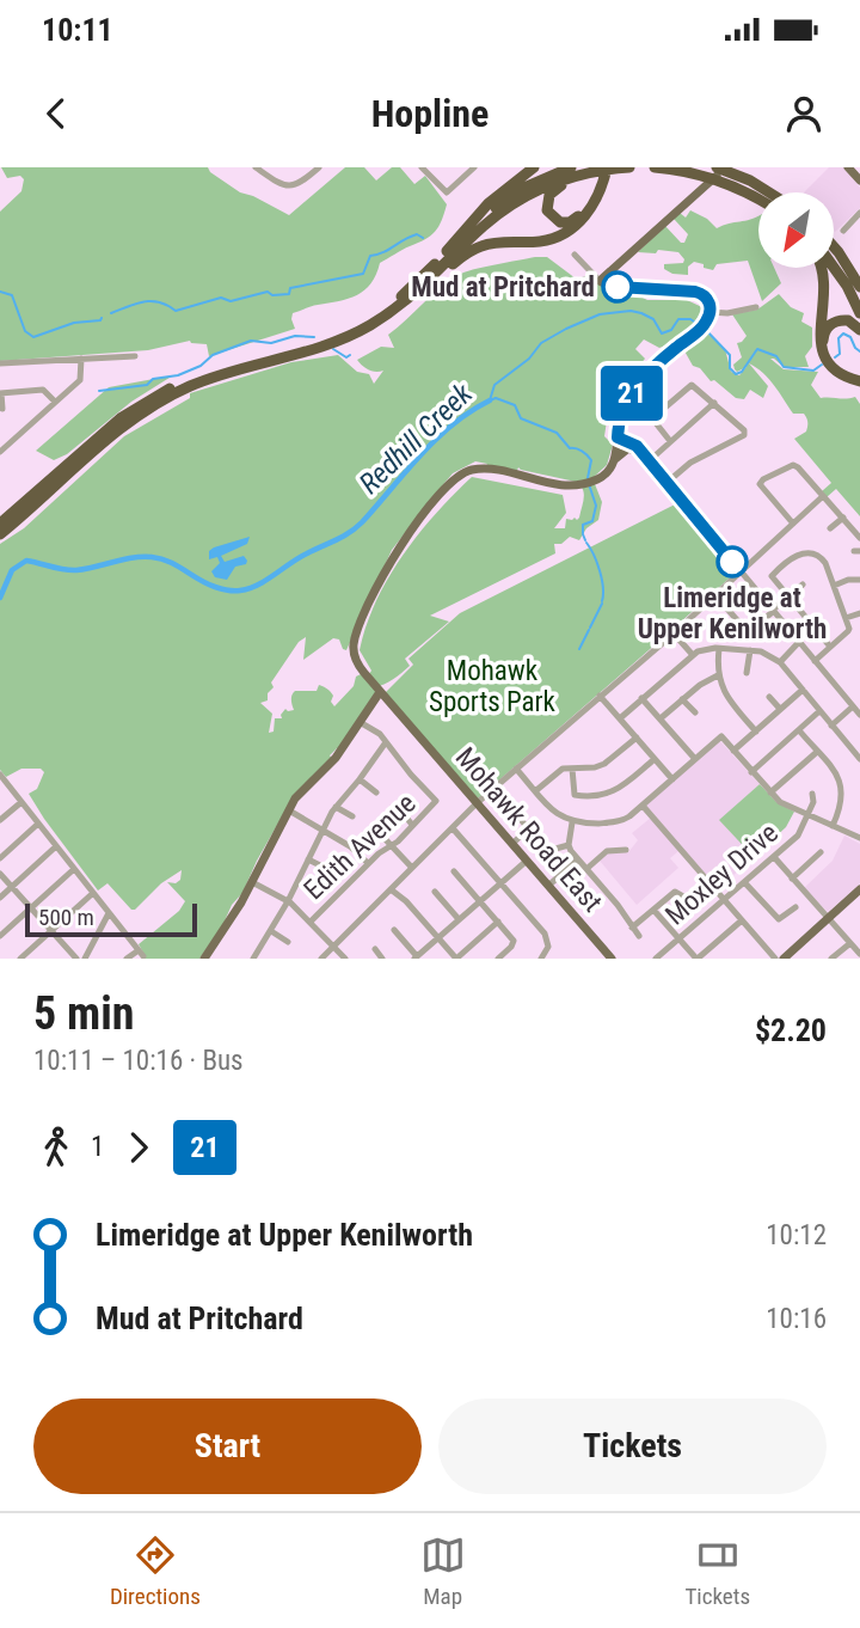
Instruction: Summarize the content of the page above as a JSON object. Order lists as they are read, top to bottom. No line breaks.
{"streets":{"main road":["Mohawk Road East"],"street":["Edith Avenue","Moxley Drive"]},"water":["Redhill Creek"],"parks":["Mohawk Sports Park"],"places":["Mud at Pritchard","Limeridge at Upper Kenilworth"],"lines":["bus line 21"],"scale_bar":"500 m","north":"bottom left","page":{"status":"10:11","header":"Hopline","on_map":"21","scale":"500 m","heading":["5 min","10:11 – 10:16 · Bus","$2.20"],"legs":["1","21"],"list":[{"name":"Limeridge at Upper Kenilworth","value":"10:12"},{"name":"Mud at Pritchard","value":"10:16"}],"buttons":["Start","Tickets"],"tabs":["Directions","Map","Tickets"]}}
